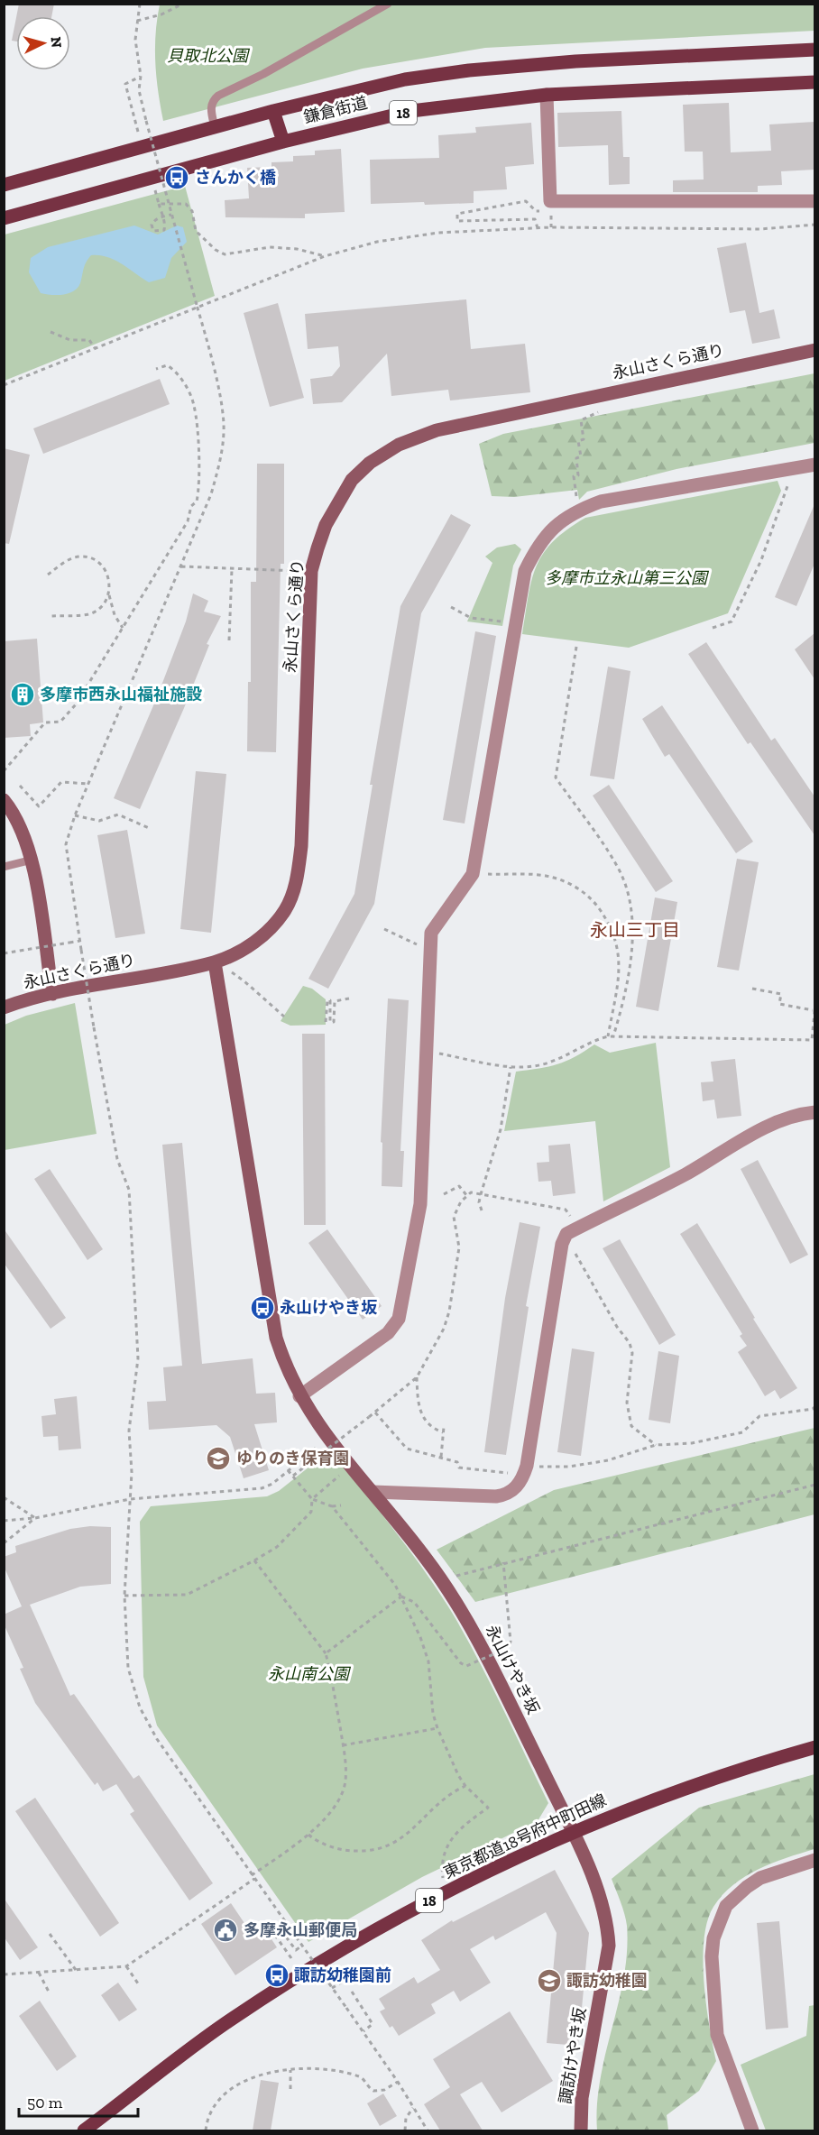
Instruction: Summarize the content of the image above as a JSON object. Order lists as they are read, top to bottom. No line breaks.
{"streets":{"main road":["鎌倉街道","18","東京都道18号府中町田線"],"street":["永山さくら通り","永山けやき坂","諏訪けやき坂"]},"crossings":[["永山さくら通り","永山けやき坂"],["永山けやき坂","東京都道18号府中町田線"],["永山けやき坂","諏訪けやき坂"],["東京都道18号府中町田線","諏訪けやき坂"]],"districts":["永山三丁目"],"parks":["貝取北公園","多摩市立永山第三公園","永山南公園"],"places":{"bus stop":["さんかく橋","永山けやき坂","諏訪幼稚園前"],"building":["多摩市西永山福祉施設"],"school or university":["ゆりのき保育園","諏訪幼稚園"],"public building":["多摩永山郵便局"]},"scale_bar":"50 m","north":"right"}
